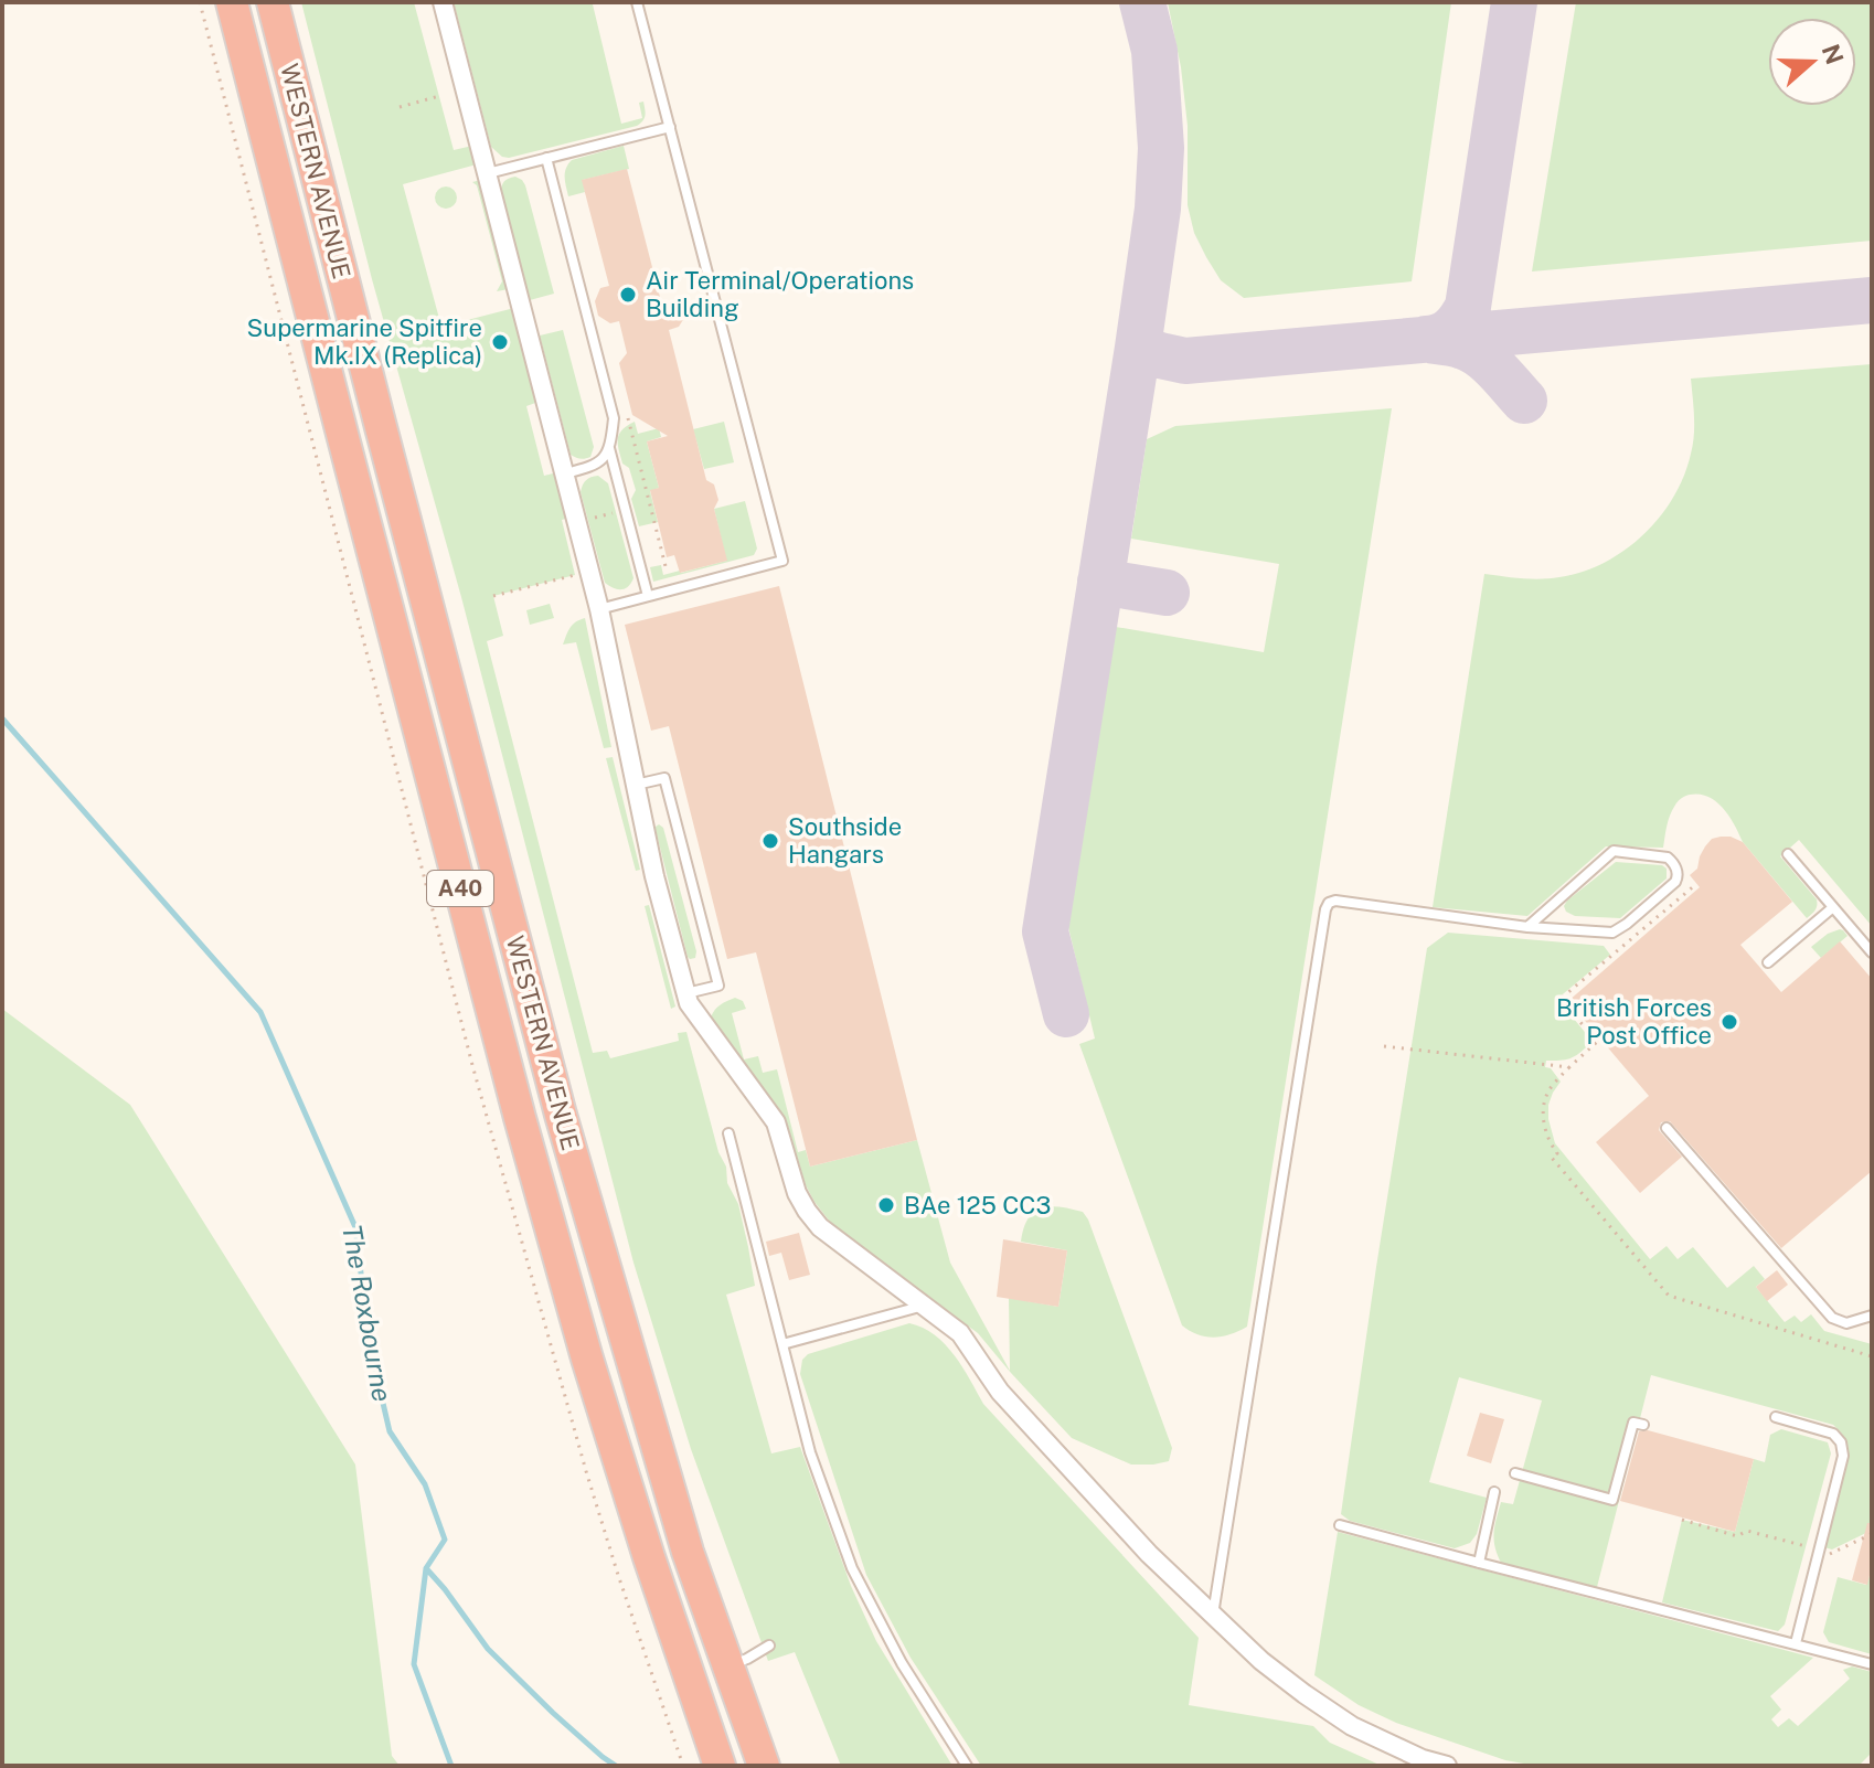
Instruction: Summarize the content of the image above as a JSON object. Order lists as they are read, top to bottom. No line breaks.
{"streets":{"highway":["WESTERN AVENUE","A40"]},"water":["The Roxbourne"],"places":["Air Terminal/Operations Building","Supermarine Spitfire Mk.IX (Replica)","Southside Hangars","British Forces Post Office","BAe 125 CC3"],"north":"right"}
